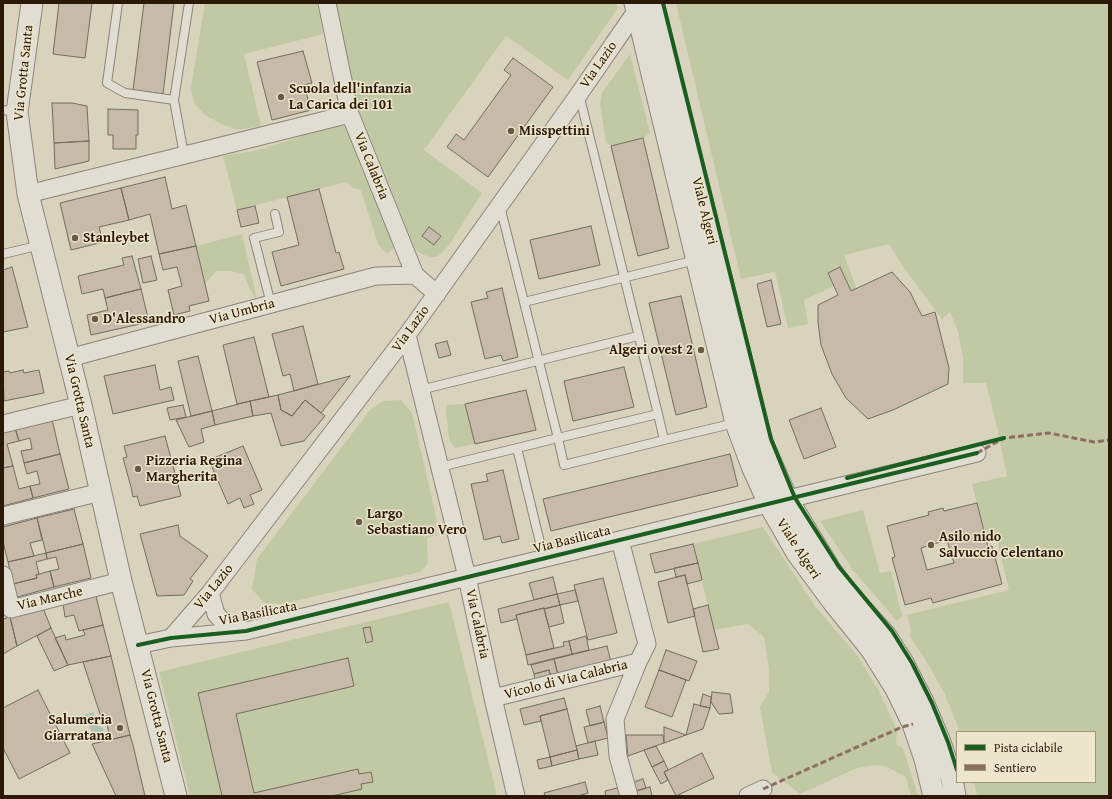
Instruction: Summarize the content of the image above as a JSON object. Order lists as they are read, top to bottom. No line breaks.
{"streets":{"street":["Via Lazio","Via Grotta Santa","Via Calabria","Viale Algeri","Via Umbria","Via Basilicata","Via Marche","Vicolo di Via Calabria"]},"crossings":[["Via Lazio","Via Calabria"],["Via Lazio","Viale Algeri"],["Via Lazio","Via Basilicata"],["Via Grotta Santa","Via Umbria"],["Via Grotta Santa","Via Basilicata"],["Via Grotta Santa","Via Marche"],["Via Calabria","Via Umbria"],["Via Calabria","Via Basilicata"],["Via Calabria","Vicolo di Via Calabria"],["Viale Algeri","Via Basilicata"]],"places":["Scuola dell'infanzia La Carica dei 101","Misspettini","Stanleybet","D'Alessandro","Algeri ovest 2","Pizzeria Regina Margherita","Largo Sebastiano Vero","Asilo nido Salvuccio Celentano","Salumeria Giarratana"],"legend":["Pista ciclabile","Sentiero"]}
